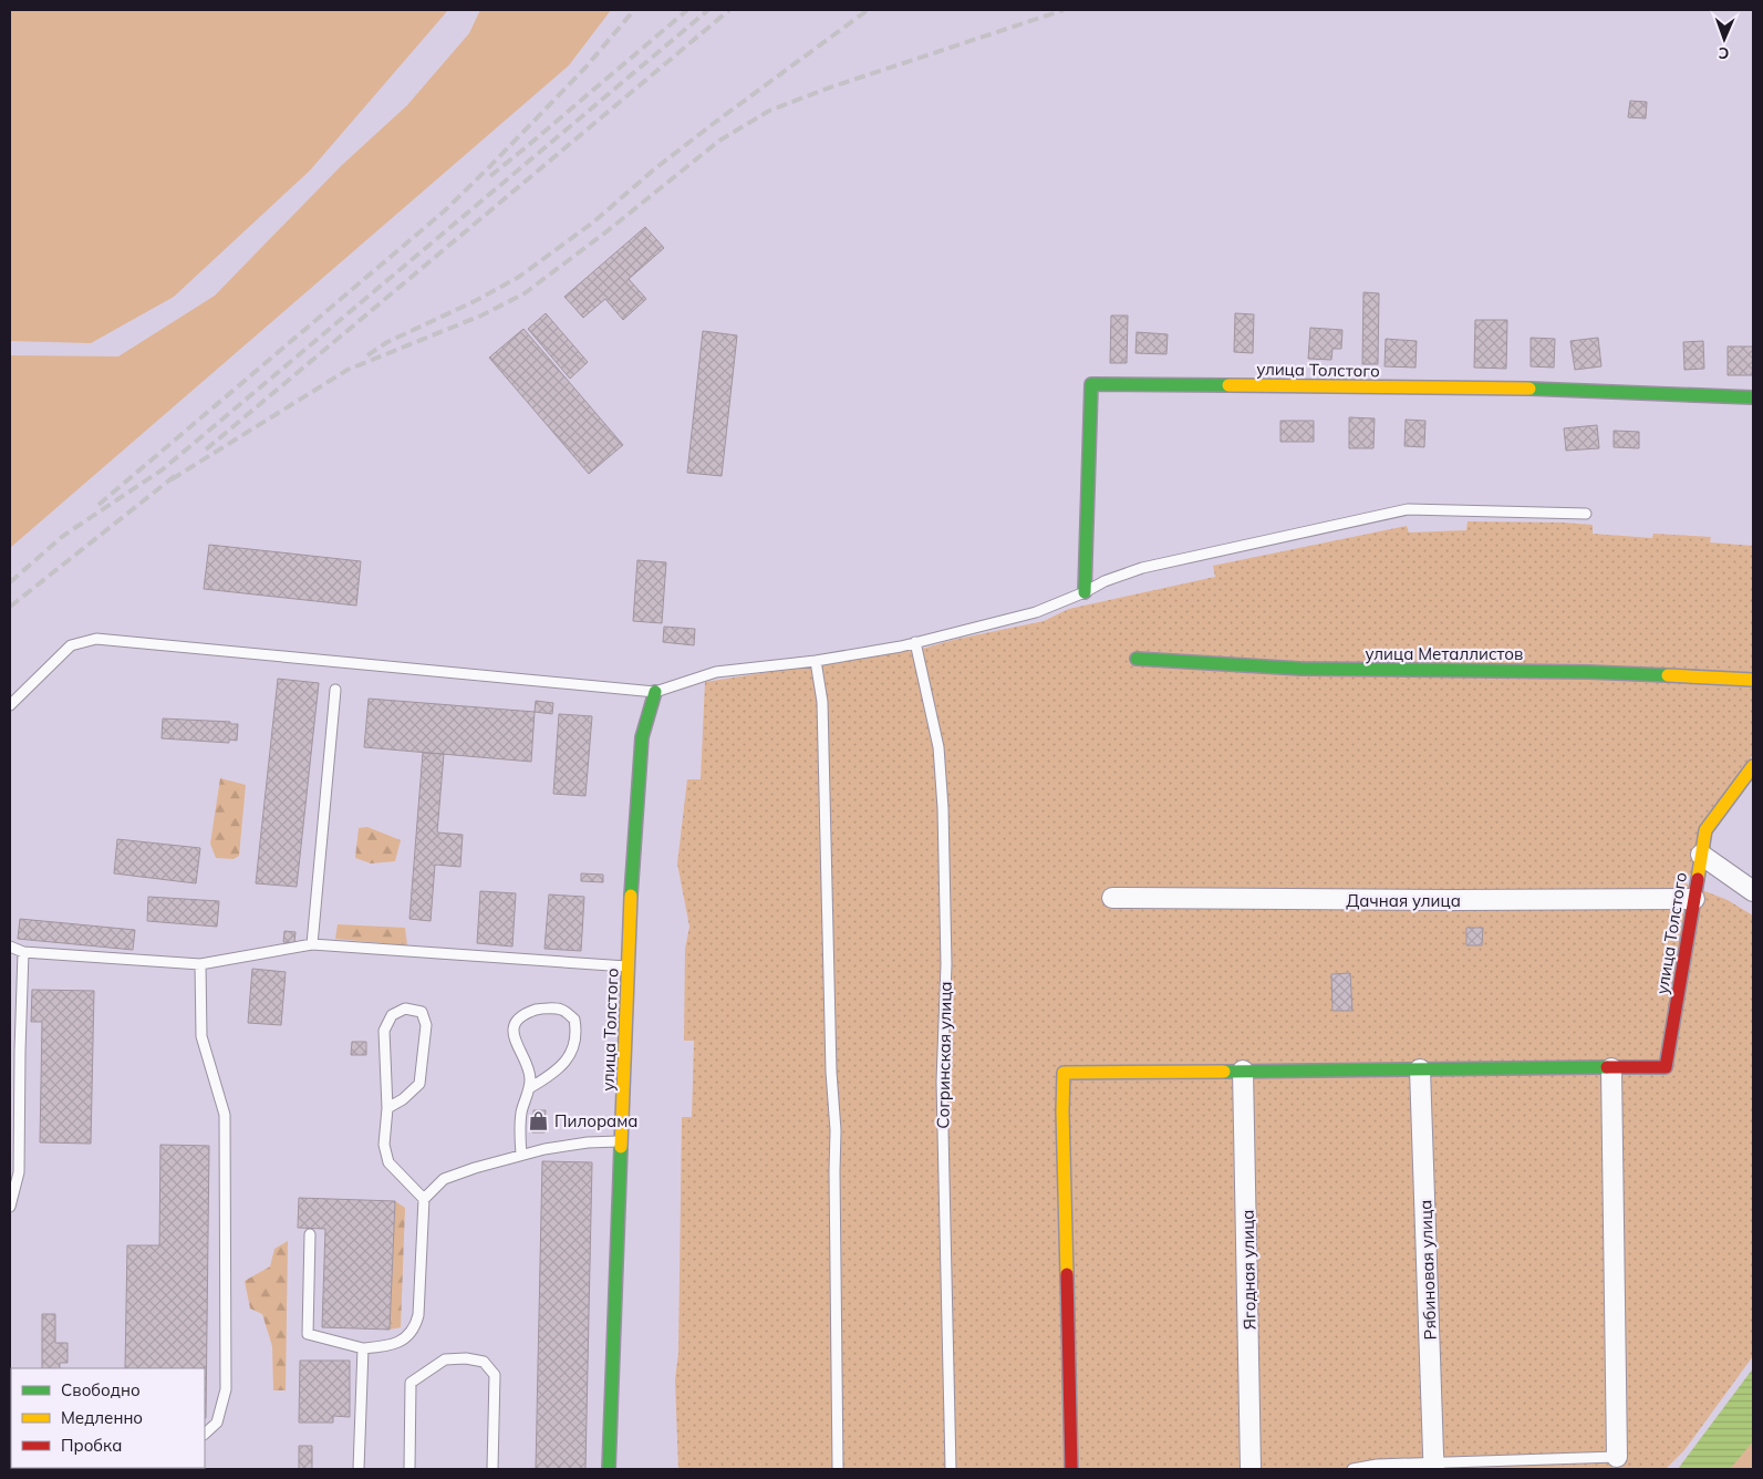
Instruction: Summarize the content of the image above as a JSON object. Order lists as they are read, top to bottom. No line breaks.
{"streets":{"street":["улица Толстого","улица Металлистов","Дачная улица","Ягодная улица","Рябиновая улица"],"lane":["Согринская улица"]},"crossings":[["улица Толстого","Дачная улица"]],"places":{"shop":["Пилорама"]},"legend":["Свободно","Медленно","Пробка"],"north":"bottom"}
